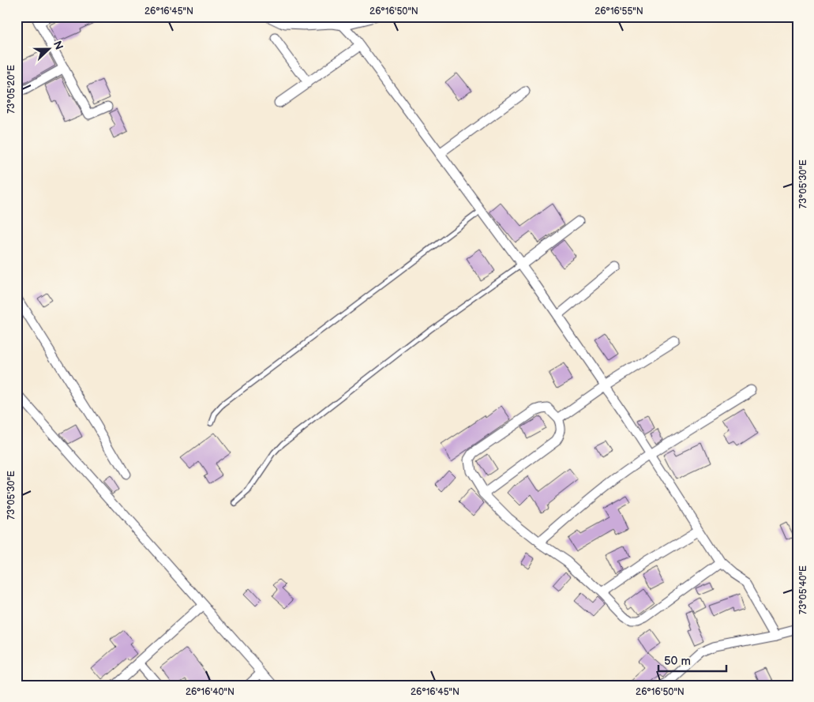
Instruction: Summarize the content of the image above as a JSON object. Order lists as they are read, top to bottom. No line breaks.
{"scale_bar":"50 m","north":"right","coordinates":["26°16'45\"N","26°16'50\"N","26°16'55\"N","73°05'20\"E","73°05'30\"E","73°05'40\"E","26°16'40\"N"]}
